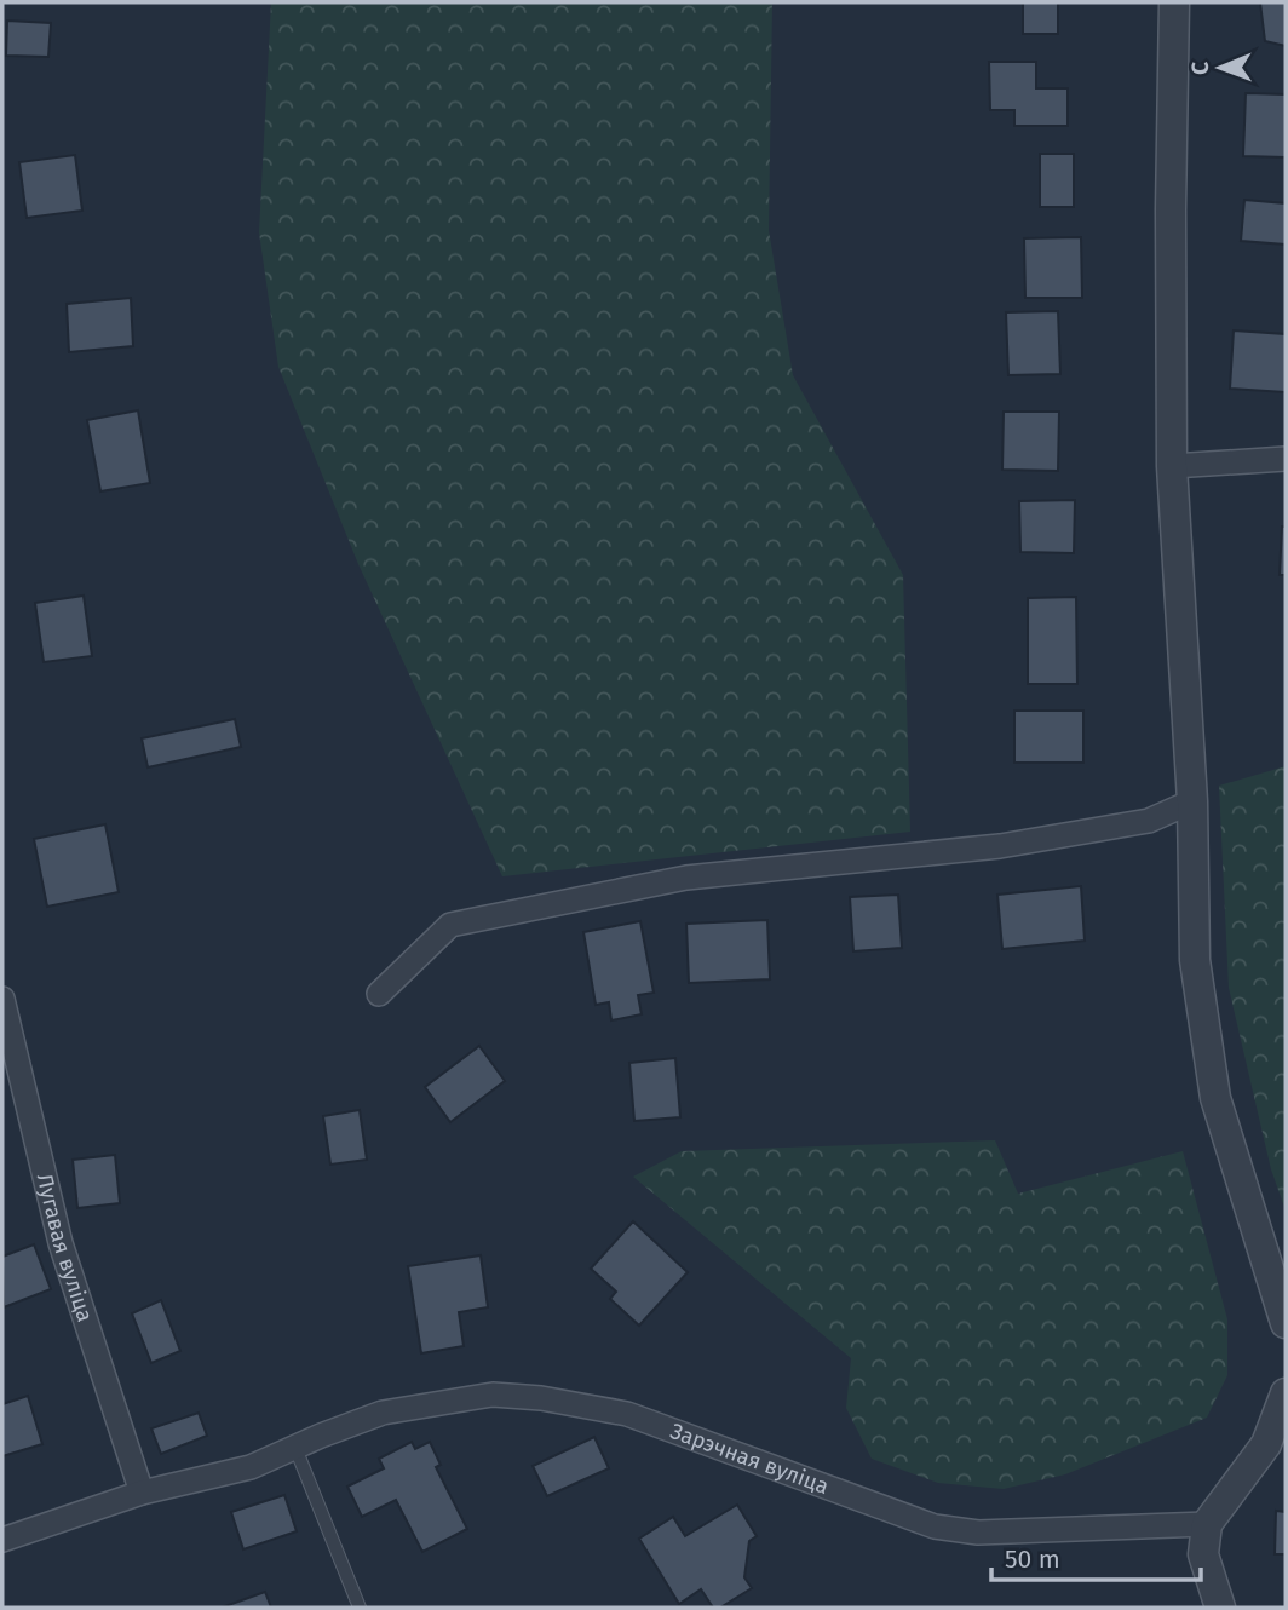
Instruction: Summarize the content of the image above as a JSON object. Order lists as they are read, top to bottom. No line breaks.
{"streets":{"street":["Лугавая вуліца","Зарэчная вуліца"]},"crossings":[["Лугавая вуліца","Зарэчная вуліца"]],"scale_bar":"50 m","north":"left"}
